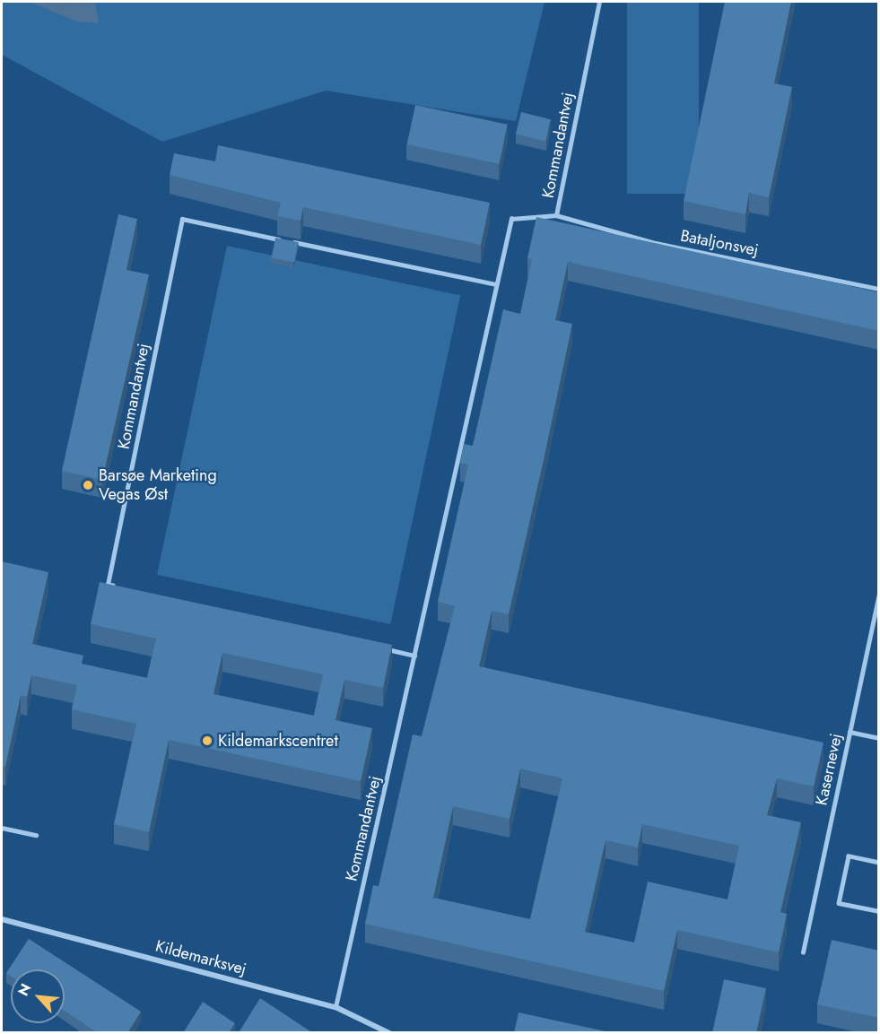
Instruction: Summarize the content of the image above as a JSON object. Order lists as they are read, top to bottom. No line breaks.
{"streets":{"street":["Kildemarksvej"],"lane":["Kommandantvej","Bataljonsvej","Kasernevej"]},"crossings":[["Kommandantvej","Bataljonsvej"],["Kommandantvej","Kildemarksvej"]],"places":["Barsøe Marketing Vegas Øst","Kildemarkscentret"],"north":"top left"}
